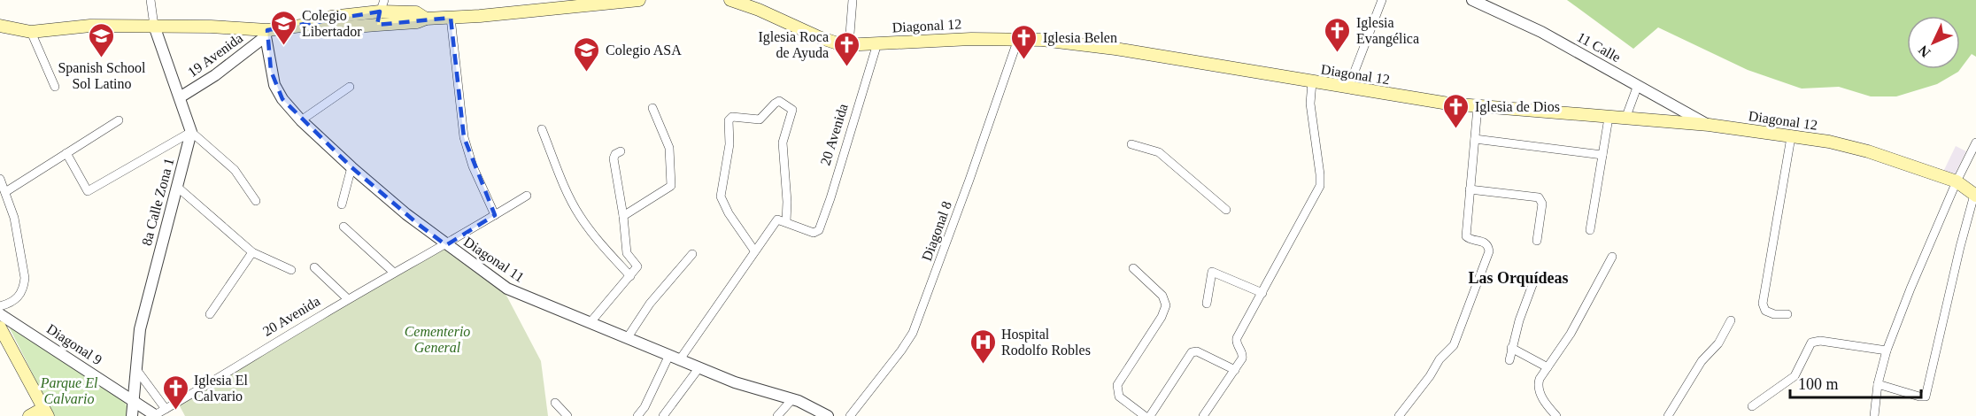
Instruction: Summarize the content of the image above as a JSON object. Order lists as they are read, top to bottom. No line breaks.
{"streets":{"main road":["Diagonal 12"],"street":["11 Calle","19 Avenida","20 Avenida","8a Calle Zona 1","Diagonal 8","Diagonal 11","Diagonal 9"]},"crossings":[["Diagonal 12","11 Calle"],["Diagonal 12","20 Avenida"],["Diagonal 12","Diagonal 8"],["19 Avenida","Diagonal 11"],["20 Avenida","Diagonal 11"],["20 Avenida","Diagonal 9"],["8a Calle Zona 1","Diagonal 9"]],"districts":["Las Orquídeas"],"parks":["Cementerio General","Parque El Calvario"],"places":{"school or university":["Colegio Libertador","Spanish School Sol Latino","Colegio ASA"],"church":["Iglesia Evangélica","Iglesia Belen","Iglesia Roca de Ayuda","Iglesia de Dios","Iglesia El Calvario"],"hospital":["Hospital Rodolfo Robles"]},"scale_bar":"100 m","north":"bottom left"}
